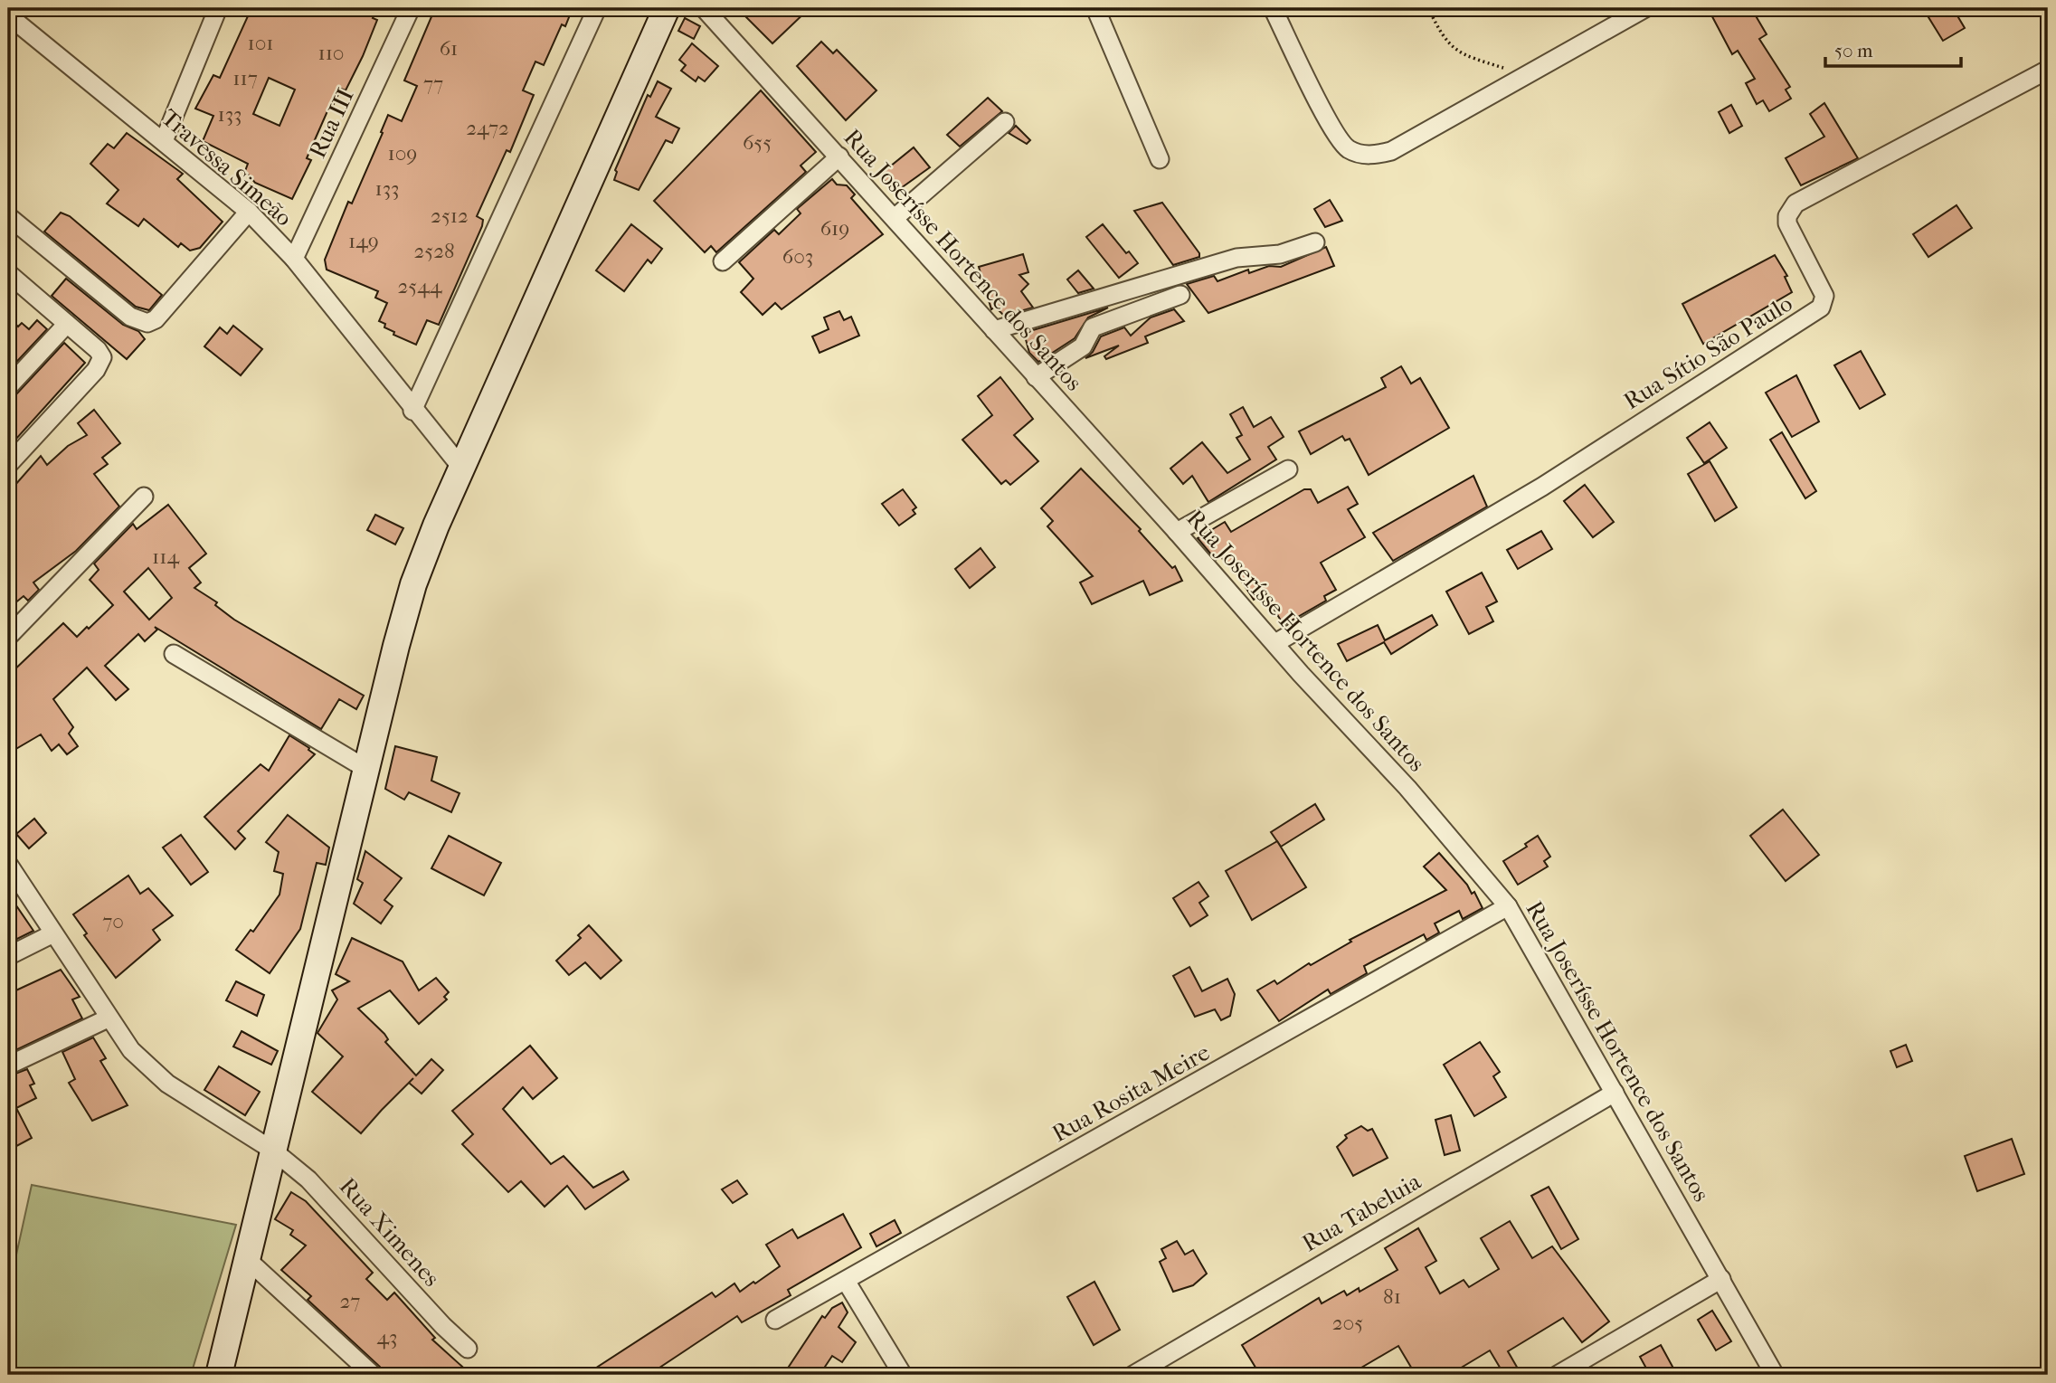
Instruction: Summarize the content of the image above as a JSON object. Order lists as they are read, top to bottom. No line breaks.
{"streets":{"street":["Rua III","Travessa Simeão","Rua Joserísse Hortence dos Santos","Rua Sítio São Paulo","Rua Rosita Meire","Rua Tabeluia","Rua Ximenes"]},"crossings":[["Rua III","Travessa Simeão"],["Rua Joserísse Hortence dos Santos","Rua Sítio São Paulo"],["Rua Joserísse Hortence dos Santos","Rua Rosita Meire"],["Rua Joserísse Hortence dos Santos","Rua Tabeluia"]],"house_numbers":["101","61","110","117","77","133","2472","655","109","133","2512","619","149","2528","603","2544","114","70","81","27","205","43"],"scale_bar":"50 m"}
